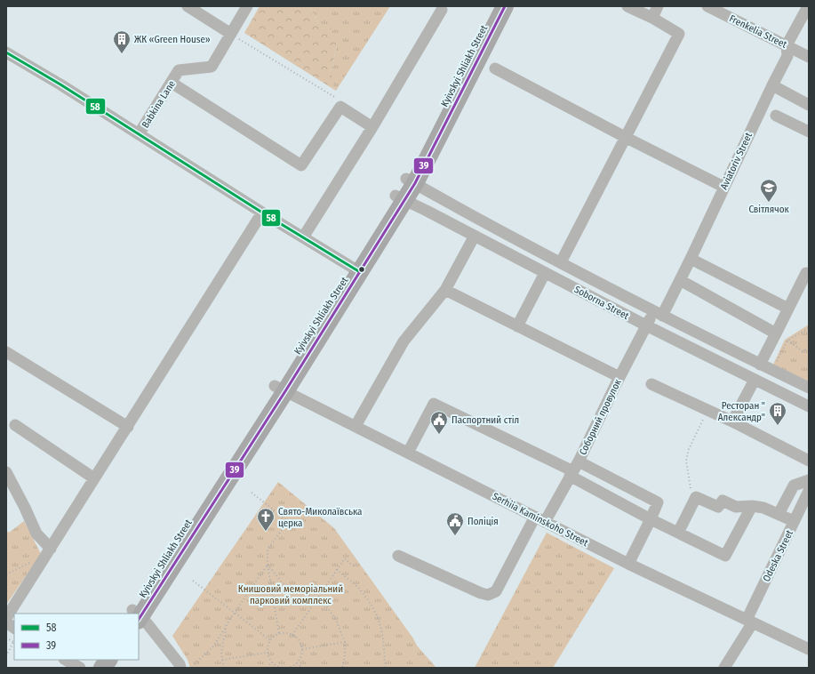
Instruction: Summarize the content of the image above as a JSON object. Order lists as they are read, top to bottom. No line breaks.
{"streets":{"highway":["Kyivskyi Shliakh Street"],"street":["Frenkelia Street","Babkina Lane","Aviatoriv Street","Soborna Street","Соборний провулок","Serhiia Kaminskoho Street","Odeska Street"]},"crossings":[["Frenkelia Street","Aviatoriv Street"],["Kyivskyi Shliakh Street","Soborna Street"],["Kyivskyi Shliakh Street","Serhiia Kaminskoho Street"],["Aviatoriv Street","Soborna Street"],["Aviatoriv Street","Соборний провулок"],["Soborna Street","Соборний провулок"],["Соборний провулок","Serhiia Kaminskoho Street"],["Serhiia Kaminskoho Street","Odeska Street"]],"parks":["Книшовий меморіальний парковий комплекс"],"places":{"building":["ЖК «Green House»","Ресторан \" Александр\""],"school or university":["Світлячок"],"public building":["Паспортний стіл","Поліція"],"church":["Свято-Миколаївська церка"]},"lines":["transit line 39","transit line 58"],"legend":["58","39"]}
